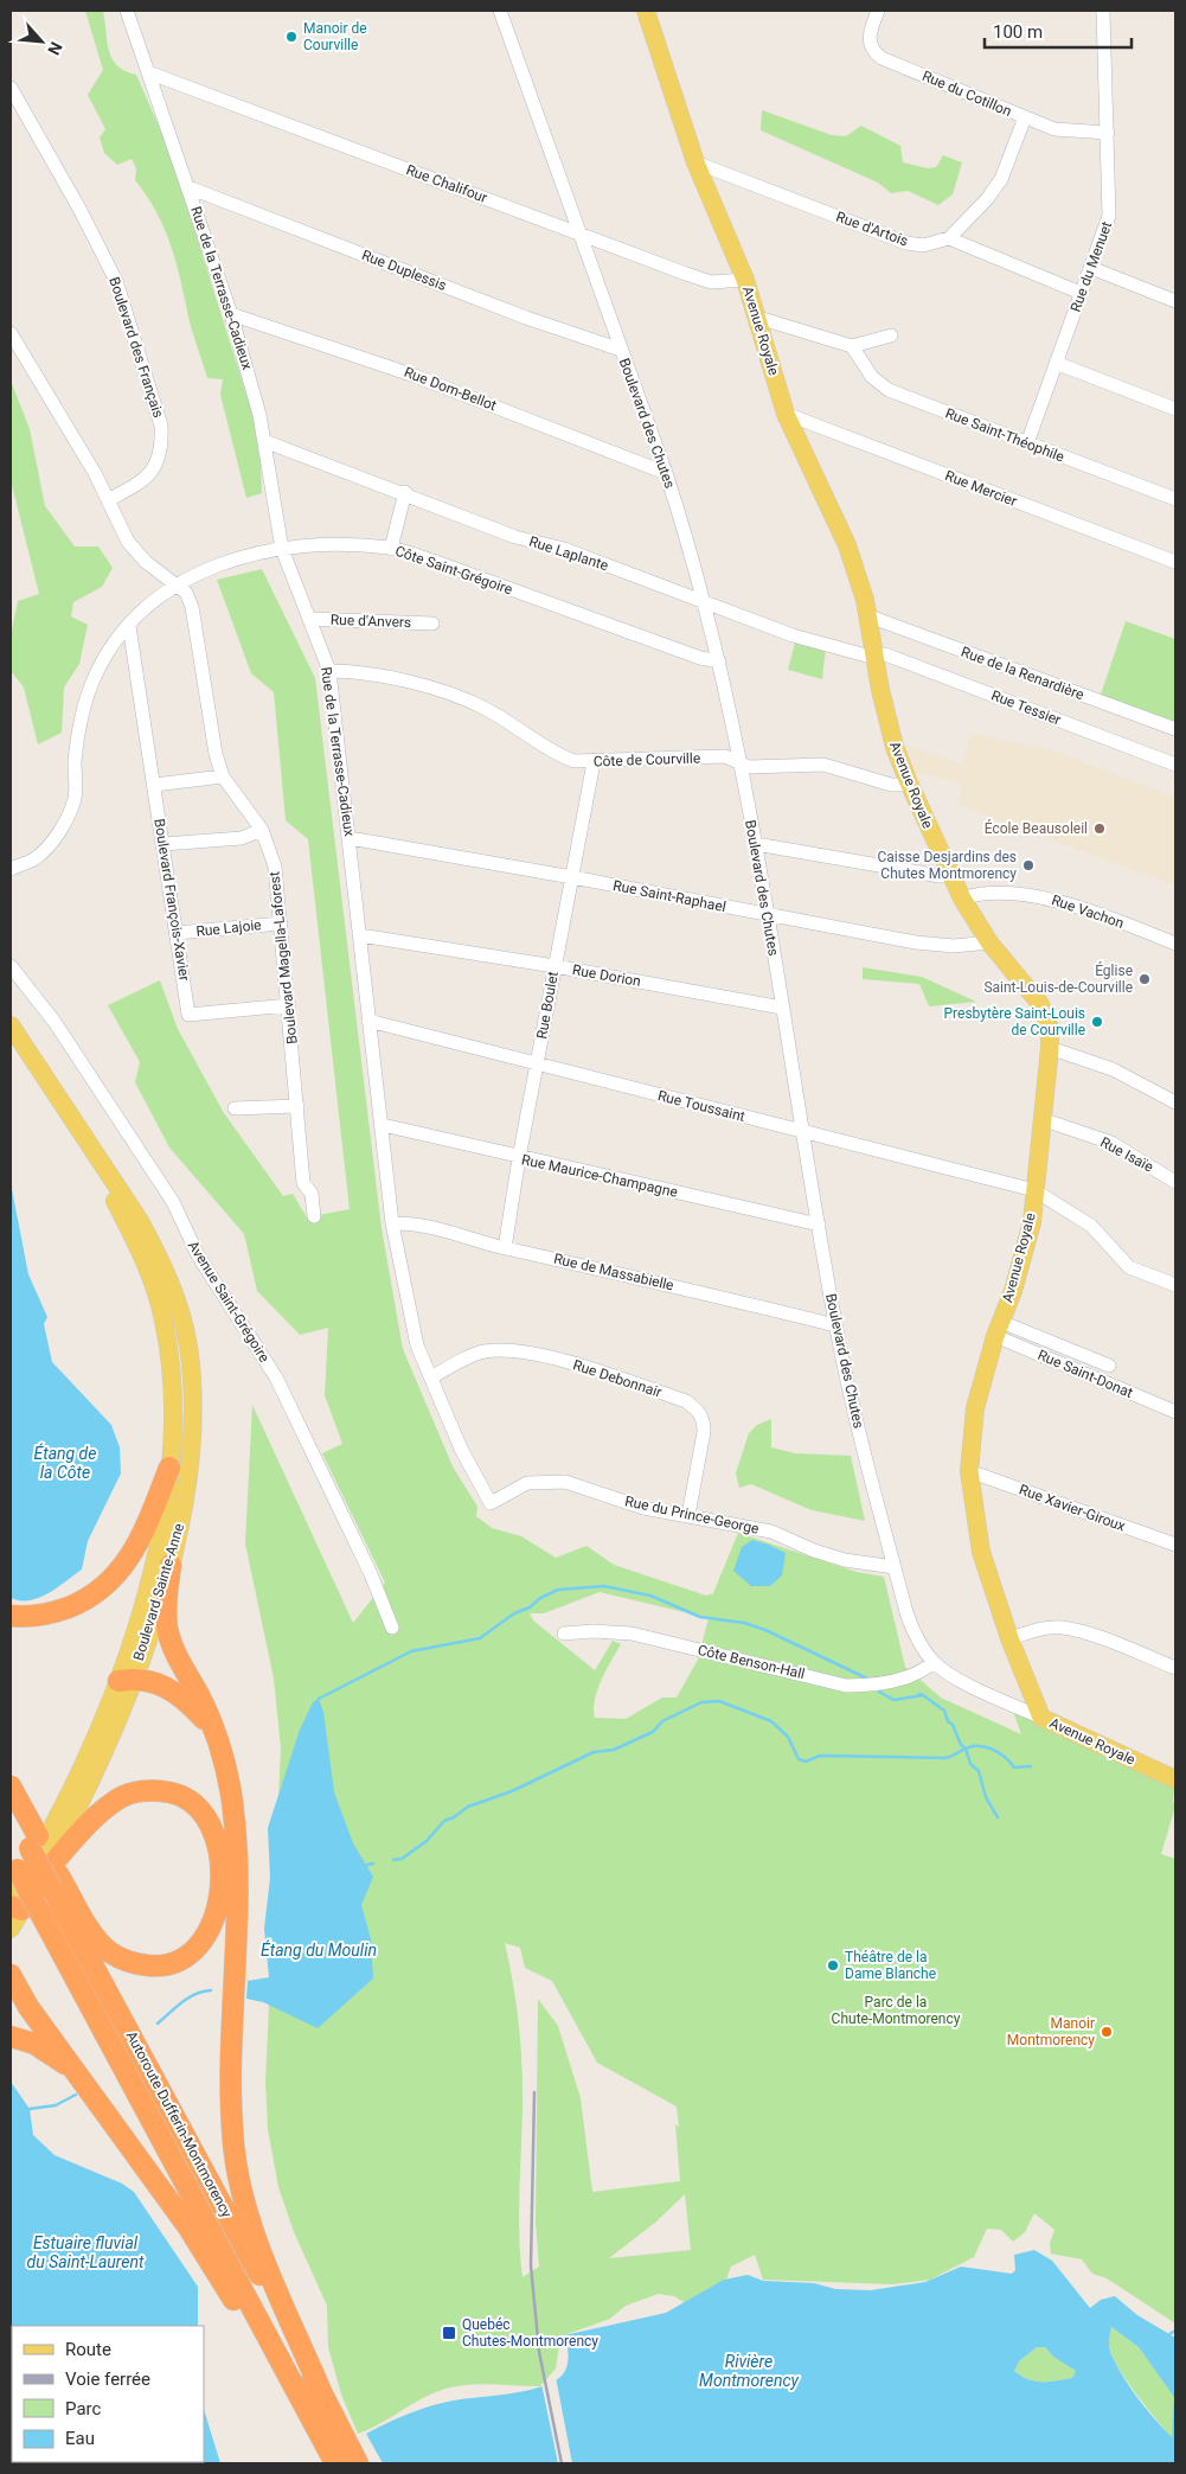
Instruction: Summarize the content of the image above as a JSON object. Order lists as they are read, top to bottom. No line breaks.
{"streets":{"highway":["Autoroute Dufferin-Montmorency"],"main road":["Avenue Royale","Boulevard Sainte-Anne"],"street":["Rue du Cotillon","Rue Chalifour","Rue d'Artois","Rue du Menuet","Rue Duplessis","Rue de la Terrasse-Cadieux","Boulevard des Français","Rue Dom-Bellot","Boulevard des Chutes","Rue Saint-Théophile","Rue Mercier","Rue Laplante","Côte Saint-Grégoire","Rue d'Anvers","Rue de la Renardière","Rue Tessier","Côte de Courville","Rue Saint-Raphael","Boulevard François-Xavier","Rue Vachon","Rue Lajoie","Boulevard Magella-Laforest","Rue Dorion","Rue Boulet","Rue Toussaint","Rue Isaïe","Rue Maurice-Champagne","Rue de Massabielle","Avenue Saint-Grégoire","Rue Saint-Donat","Rue Debonnair","Rue Xavier-Giroux","Rue du Prince-George","Côte Benson-Hall"]},"crossings":[["Rue du Cotillon","Rue du Menuet"],["Rue Chalifour","Rue de la Terrasse-Cadieux"],["Rue Chalifour","Avenue Royale"],["Rue Chalifour","Boulevard des Chutes"],["Rue d'Artois","Avenue Royale"],["Rue du Menuet","Rue Saint-Théophile"],["Rue Duplessis","Rue de la Terrasse-Cadieux"],["Rue Duplessis","Boulevard des Chutes"],["Rue de la Terrasse-Cadieux","Rue Dom-Bellot"],["Rue de la Terrasse-Cadieux","Rue Laplante"],["Rue de la Terrasse-Cadieux","Côte Saint-Grégoire"],["Rue de la Terrasse-Cadieux","Rue d'Anvers"],["Rue de la Terrasse-Cadieux","Côte de Courville"],["Rue de la Terrasse-Cadieux","Rue Saint-Raphael"],["Rue de la Terrasse-Cadieux","Rue Dorion"],["Rue de la Terrasse-Cadieux","Rue Toussaint"],["Rue de la Terrasse-Cadieux","Rue Maurice-Champagne"],["Rue de la Terrasse-Cadieux","Rue de Massabielle"],["Rue de la Terrasse-Cadieux","Rue Debonnair"],["Rue de la Terrasse-Cadieux","Rue du Prince-George"],["Avenue Royale","Boulevard des Chutes"],["Avenue Royale","Rue Mercier"],["Avenue Royale","Rue Laplante"],["Avenue Royale","Rue de la Renardière"],["Avenue Royale","Rue Tessier"],["Avenue Royale","Côte de Courville"],["Avenue Royale","Rue Saint-Raphael"],["Avenue Royale","Rue Vachon"],["Avenue Royale","Rue Toussaint"],["Avenue Royale","Rue Isaïe"],["Avenue Royale","Rue Saint-Donat"],["Avenue Royale","Rue Xavier-Giroux"],["Rue Dom-Bellot","Boulevard des Chutes"],["Boulevard des Chutes","Rue Laplante"],["Boulevard des Chutes","Côte Saint-Grégoire"],["Boulevard des Chutes","Côte de Courville"],["Boulevard des Chutes","Rue Saint-Raphael"],["Boulevard des Chutes","Rue Dorion"],["Boulevard des Chutes","Rue Toussaint"],["Boulevard des Chutes","Rue Maurice-Champagne"],["Boulevard des Chutes","Rue de Massabielle"],["Boulevard des Chutes","Rue du Prince-George"],["Boulevard des Chutes","Côte Benson-Hall"],["Rue Laplante","Rue Tessier"],["Côte Saint-Grégoire","Boulevard François-Xavier"],["Côte Saint-Grégoire","Boulevard Magella-Laforest"],["Côte de Courville","Rue Boulet"],["Rue Saint-Raphael","Rue Boulet"],["Boulevard François-Xavier","Rue Lajoie"],["Boulevard François-Xavier","Boulevard Magella-Laforest"],["Rue Lajoie","Boulevard Magella-Laforest"],["Rue Dorion","Rue Boulet"],["Rue Boulet","Rue Toussaint"],["Rue Boulet","Rue Maurice-Champagne"],["Rue Boulet","Rue de Massabielle"],["Rue Debonnair","Rue du Prince-George"],["Boulevard Sainte-Anne","Autoroute Dufferin-Montmorency"]],"water":["Étang de la Côte","Étang du Moulin","Estuaire fluvial du Saint-Laurent","Rivière Montmorency"],"parks":["Parc de la Chute-Montmorency"],"places":{"other":["Manoir de Courville","École Beausoleil","Caisse Desjardins des Chutes Montmorency","Église Saint-Louis-de-Courville","Presbytère Saint-Louis de Courville","Théâtre de la Dame Blanche","Manoir Montmorency"],"transit":["Quebéc Chutes-Montmorency"]},"legend":["Route","Voie ferrée","Parc","Eau"],"scale_bar":"100 m","north":"bottom right"}
